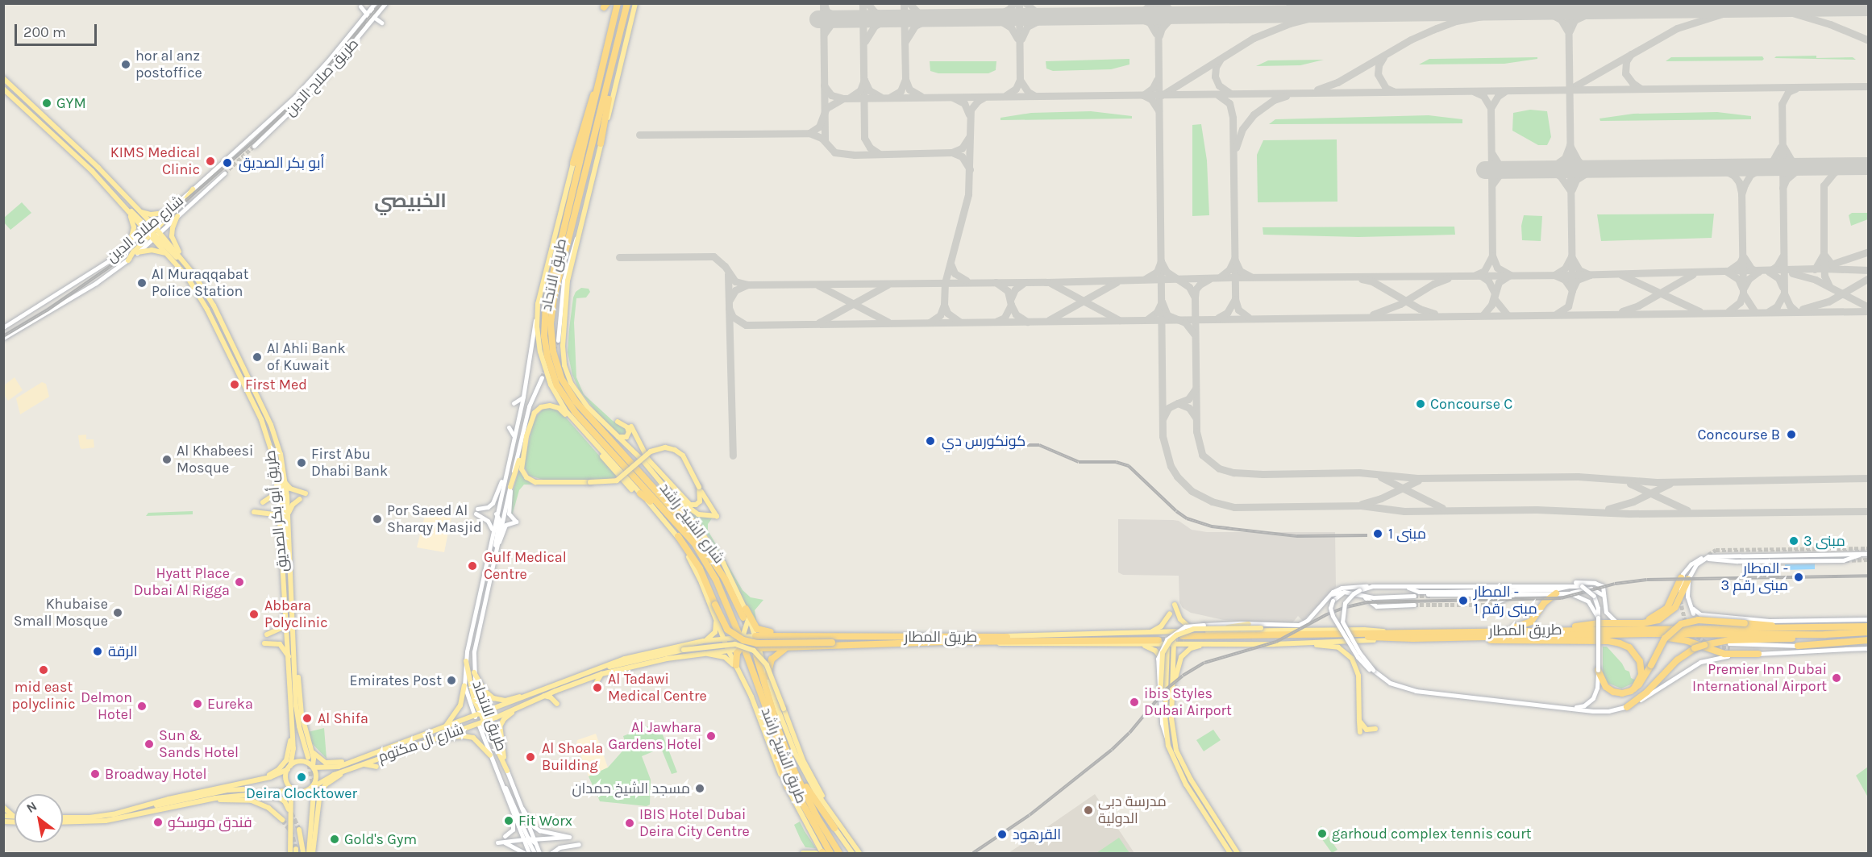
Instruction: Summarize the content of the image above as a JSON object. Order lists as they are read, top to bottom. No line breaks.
{"streets":{"highway":["طريق الاتحاد","طريق المطار","طريق الشيخ راشد"],"main road":["طريق صلاح الدين","شارع صلاح الدين","طريق أبو بكر الصديق","شارع الشيخ راشد","شارع آل مكتوم"]},"crossings":[["شارع صلاح الدين","طريق أبو بكر الصديق"],["طريق الاتحاد","شارع الشيخ راشد"],["طريق الاتحاد","طريق المطار"],["طريق الاتحاد","شارع آل مكتوم"],["طريق أبو بكر الصديق","شارع آل مكتوم"],["شارع الشيخ راشد","طريق المطار"],["طريق المطار","شارع آل مكتوم"],["طريق المطار","طريق الشيخ راشد"]],"districts":["الخبيصي"],"places":["hor al anz postoffice","GYM","KIMS Medical Clinic","أبو بكر الصديق","Al Muraqqabat Police Station","Al Ahli Bank of Kuwait","First Med","Concourse C","Concourse B","كونكورس دي","Al Khabeesi Mosque","First Abu Dhabi Bank","Por Saeed Al Sharqy Masjid","مبنى 1","مبنى 3","Gulf Medical Centre","المطار - مبنى رقم 3","Hyatt Place Dubai Al Rigga","المطار - مبنى رقم 1","Khubaise Small Mosque","Abbara Polyclinic","الرقة","mid east polyclinic","Premier Inn Dubai International Airport","Emirates Post","Al Tadawi Medical Centre","ibis Styles Dubai Airport","Eureka","Delmon Hotel","Al Shifa","Al Jawhara Gardens Hotel","Sun & Sands Hotel","Al Shoala Building","Broadway Hotel","Deira Clocktower","مسجد الشيخ حمدان","مدرسة دبي الدولية","Fit Worx","فندق موسكو","IBIS Hotel Dubai Deira City Centre","garhoud complex tennis court","القرهود","Gold's Gym"],"scale_bar":"200 m","north":"top left"}
